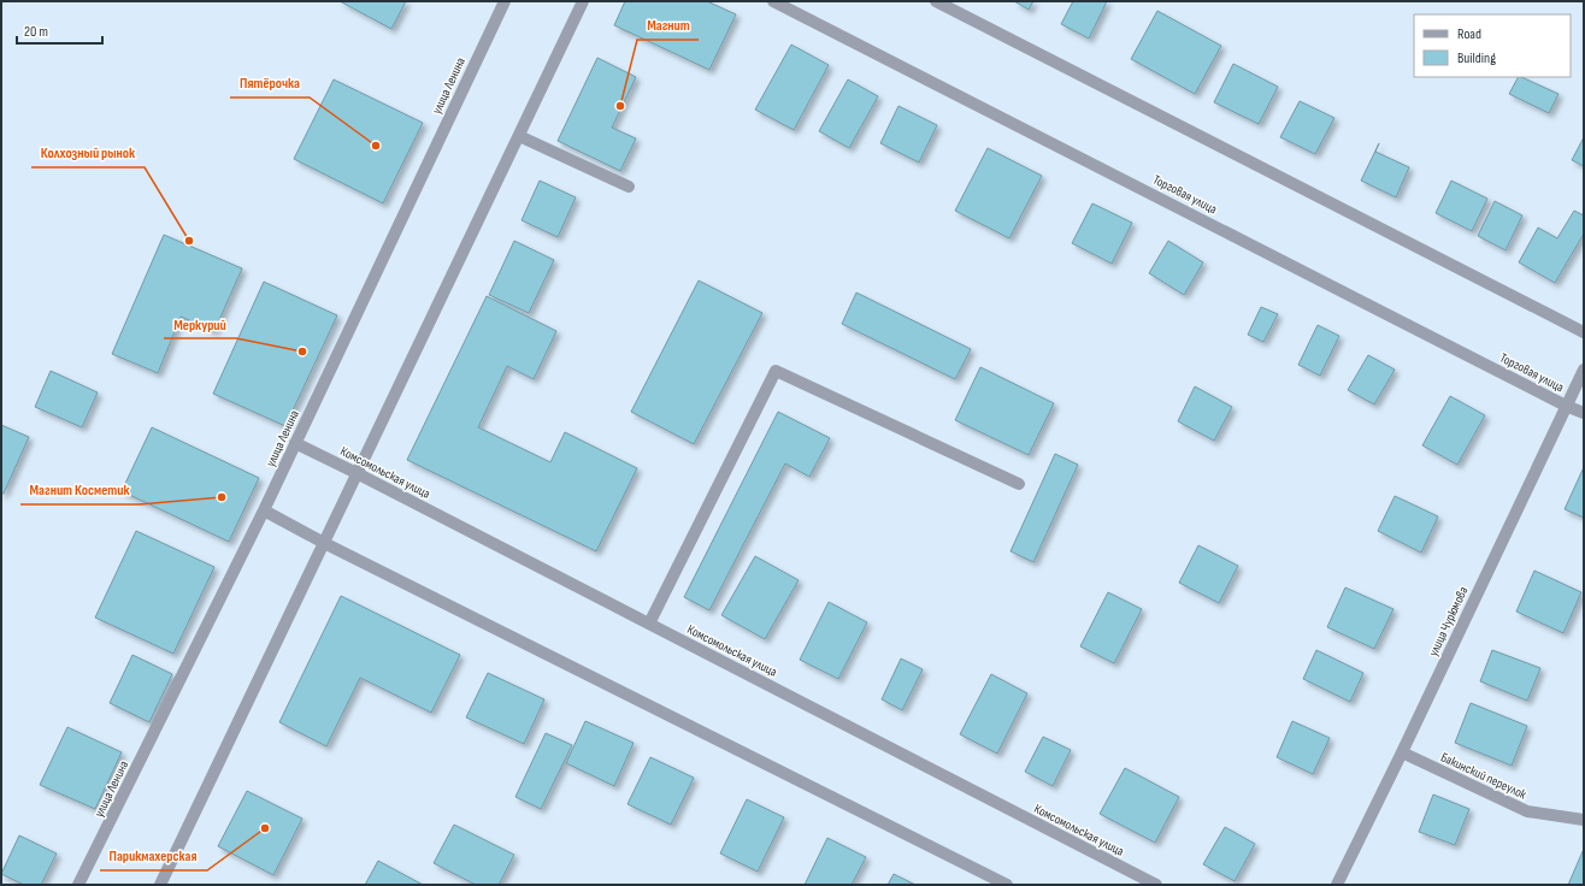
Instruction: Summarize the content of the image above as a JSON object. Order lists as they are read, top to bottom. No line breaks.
{"streets":{"street":["улица Ленина","Торговая улица","Комсомольская улица","улица Чурюмова","Бакинский переулок"]},"crossings":[["улица Ленина","Комсомольская улица"],["Торговая улица","улица Чурюмова"],["улица Чурюмова","Бакинский переулок"]],"places":["Магнит","Пятёрочка","Колхозный рынок","Меркурий","Магнит Косметик","Парикмахерская"],"legend":["Road","Building"],"scale_bar":"20 m"}
